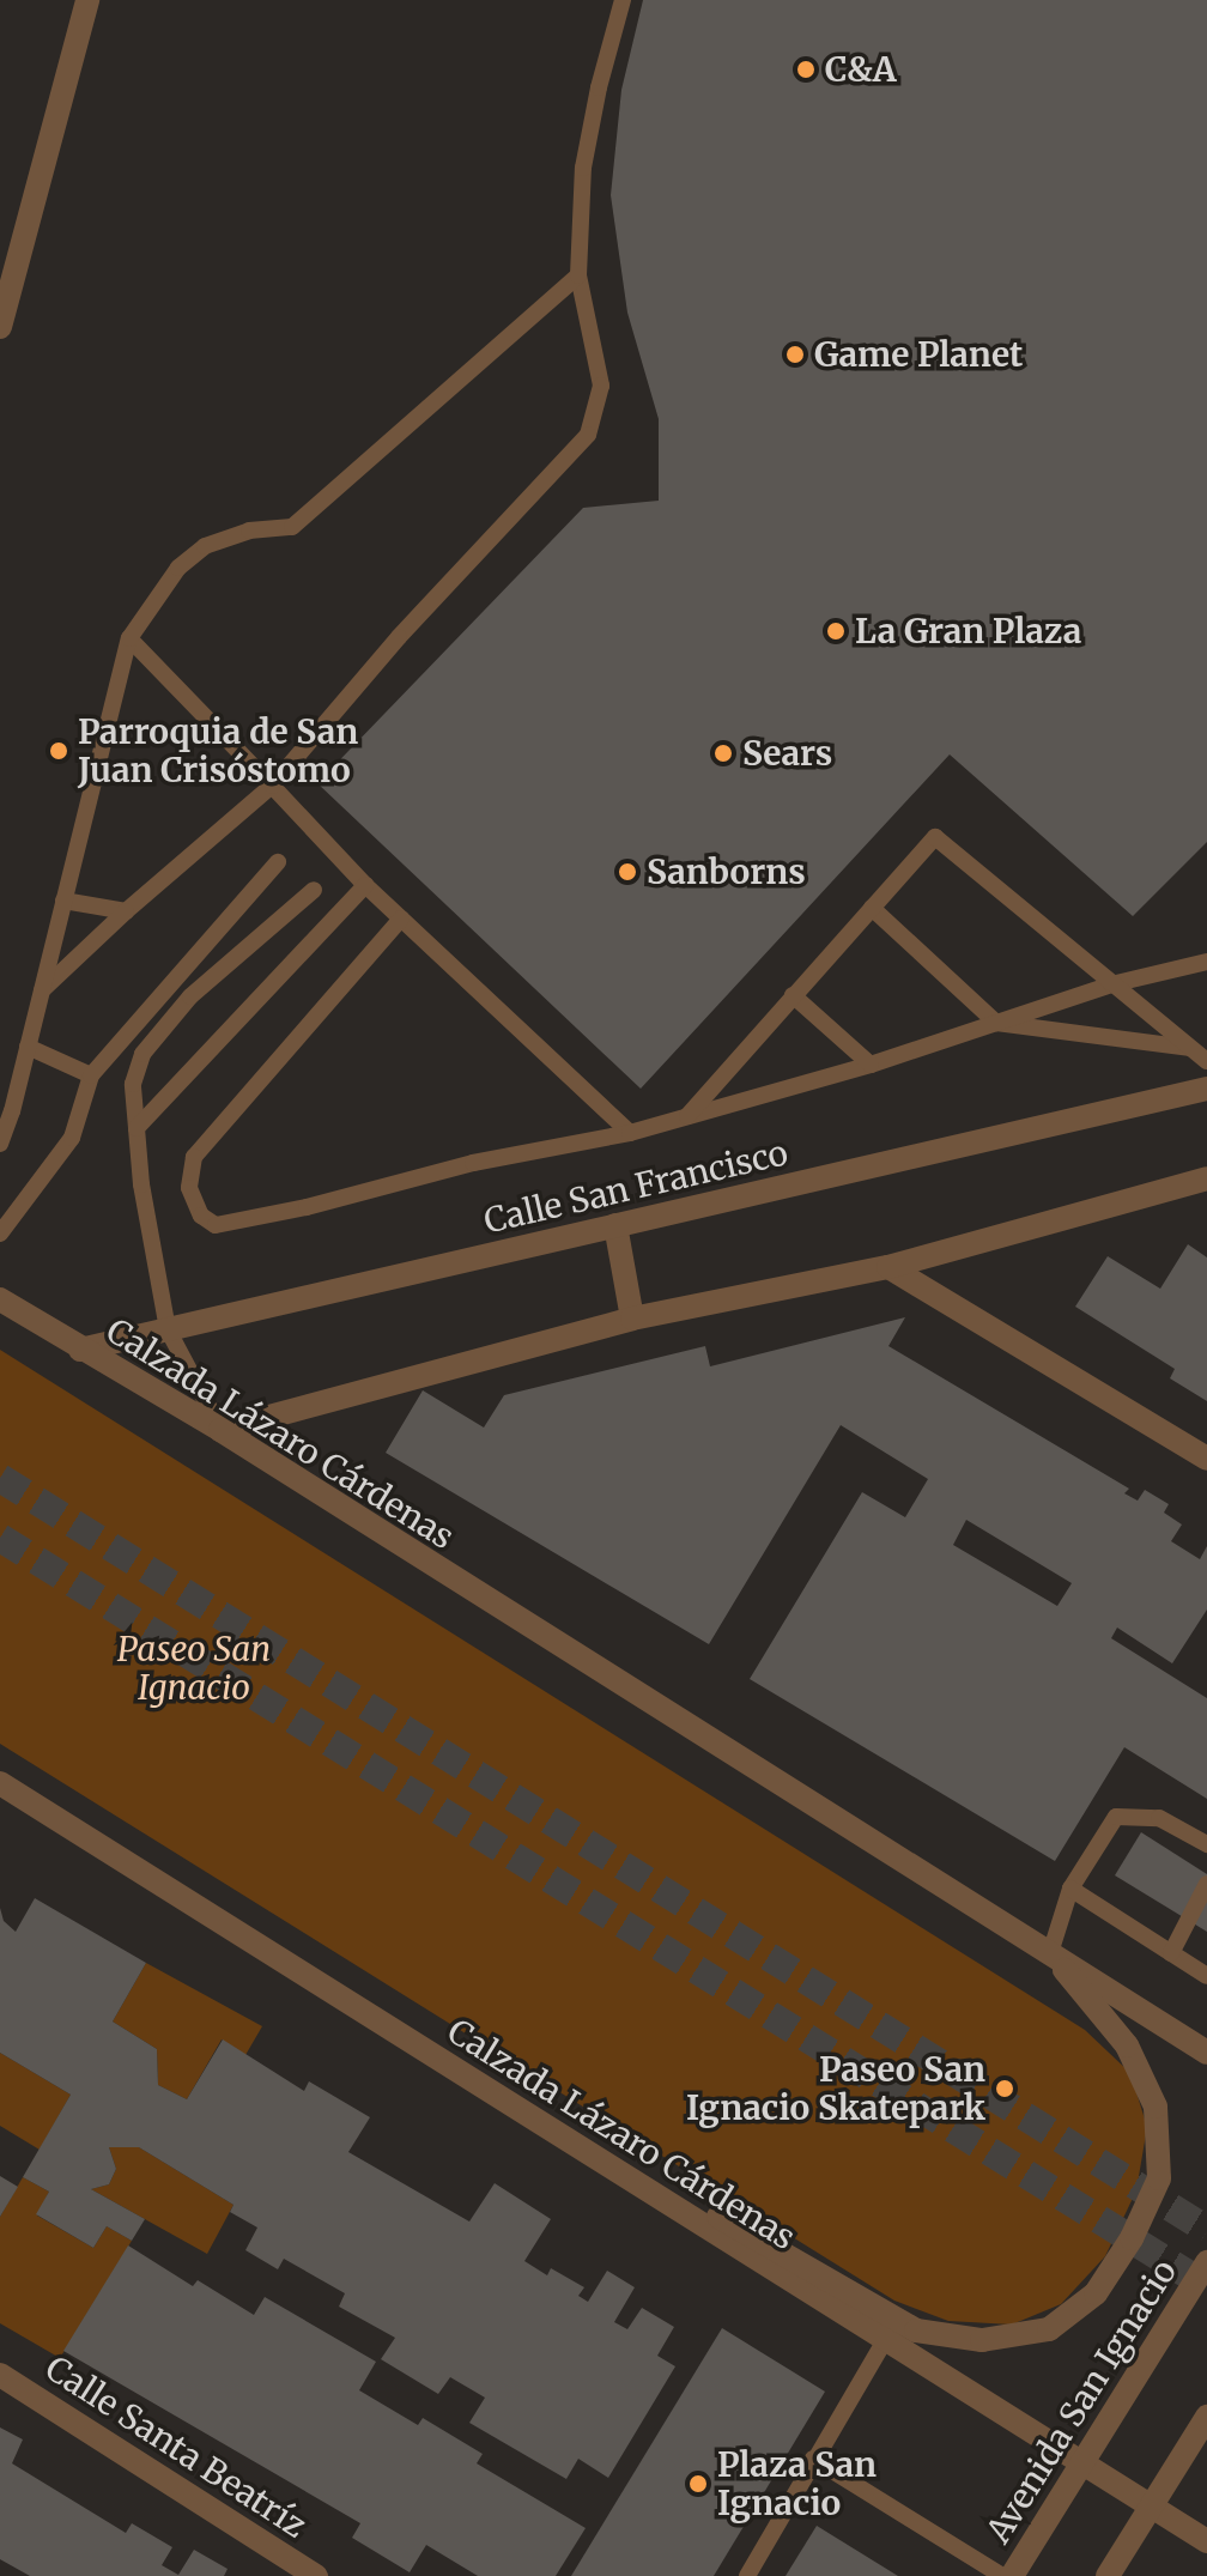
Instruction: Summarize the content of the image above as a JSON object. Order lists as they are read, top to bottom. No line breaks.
{"streets":{"street":["Calle San Francisco","Calzada Lázaro Cárdenas","Avenida San Ignacio","Calle Santa Beatríz"]},"crossings":[["Calle San Francisco","Calzada Lázaro Cárdenas"],["Calzada Lázaro Cárdenas","Avenida San Ignacio"]],"parks":["Paseo San Ignacio"],"places":["C&A","Game Planet","La Gran Plaza","Parroquia de San Juan Crisóstomo","Sears","Sanborns","Paseo San Ignacio Skatepark","Plaza San Ignacio"]}
